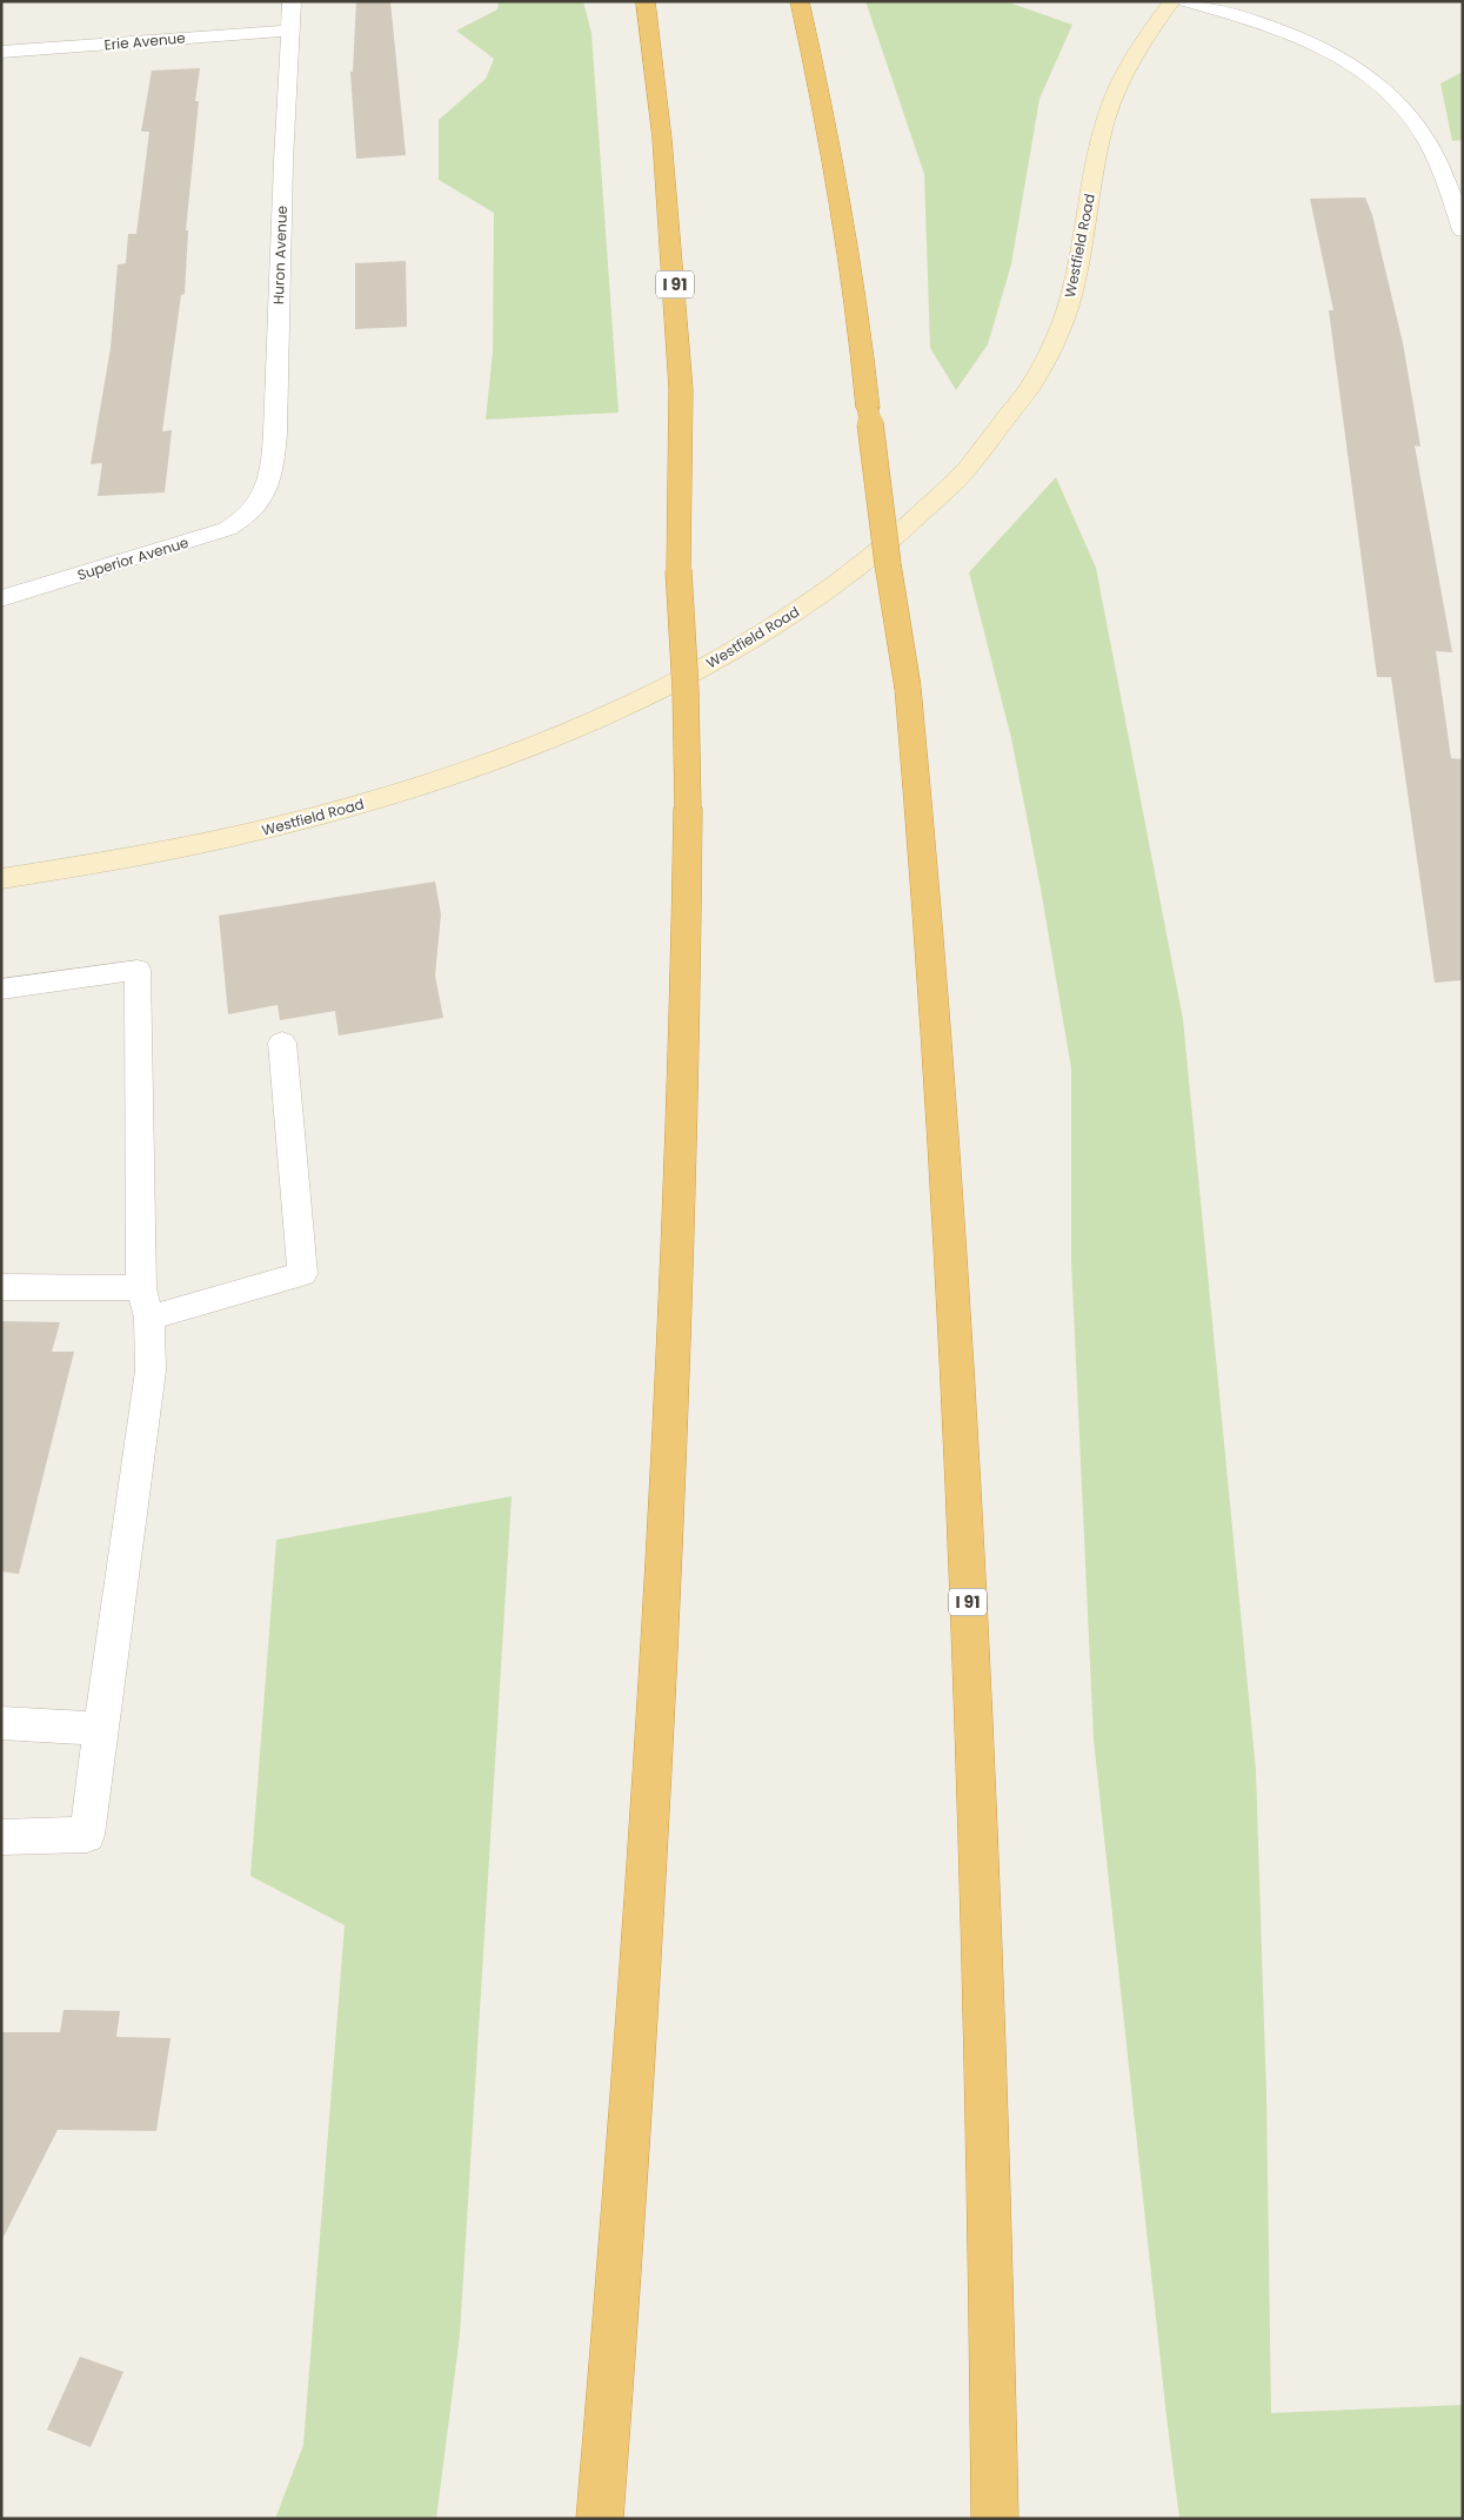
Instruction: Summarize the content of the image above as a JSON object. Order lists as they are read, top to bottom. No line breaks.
{"streets":{"highway":["I 91"],"main road":["Westfield Road"],"street":["Erie Avenue","Huron Avenue","Superior Avenue"]},"crossings":[["Erie Avenue","Huron Avenue"],["Huron Avenue","Superior Avenue"]]}
